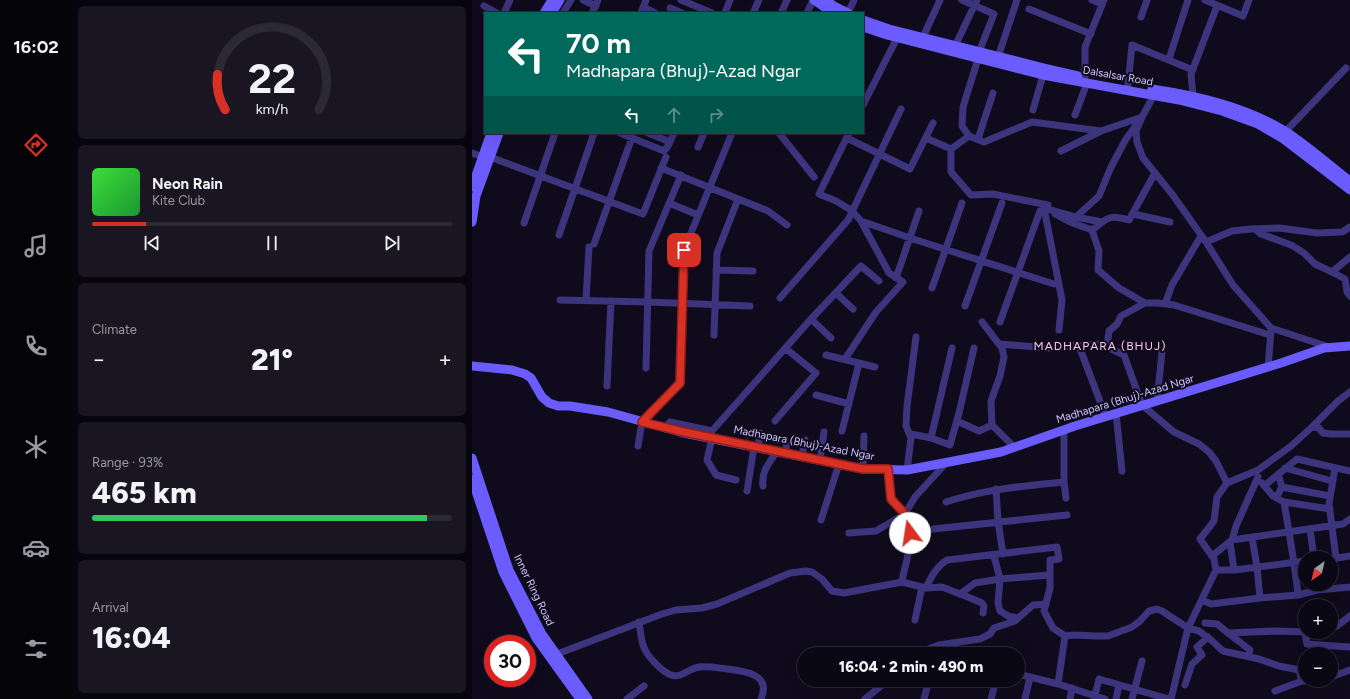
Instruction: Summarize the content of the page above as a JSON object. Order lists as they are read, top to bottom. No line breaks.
{"streets":{"street":["Dalsalsar Road","Madhapara (Bhuj)-Azad Ngar","Inner Ring Road"]},"districts":["MADHAPARA (BHUJ)"],"north":"bottom left","page":{"tabs":"16:02","turn":["70 m","Madhapara (Bhuj)-Azad Ngar"],"song":["Neon Rain","Kite Club"],"tile":["Climate",["Range · 93%","465 km"],["Arrival","16:04"]],"heat":["−","21°","+"],"map_buttons":["+","−"],"limit":"30","trip":"16:04 · 2 min · 490 m","gauge":["22","km/h"]}}
